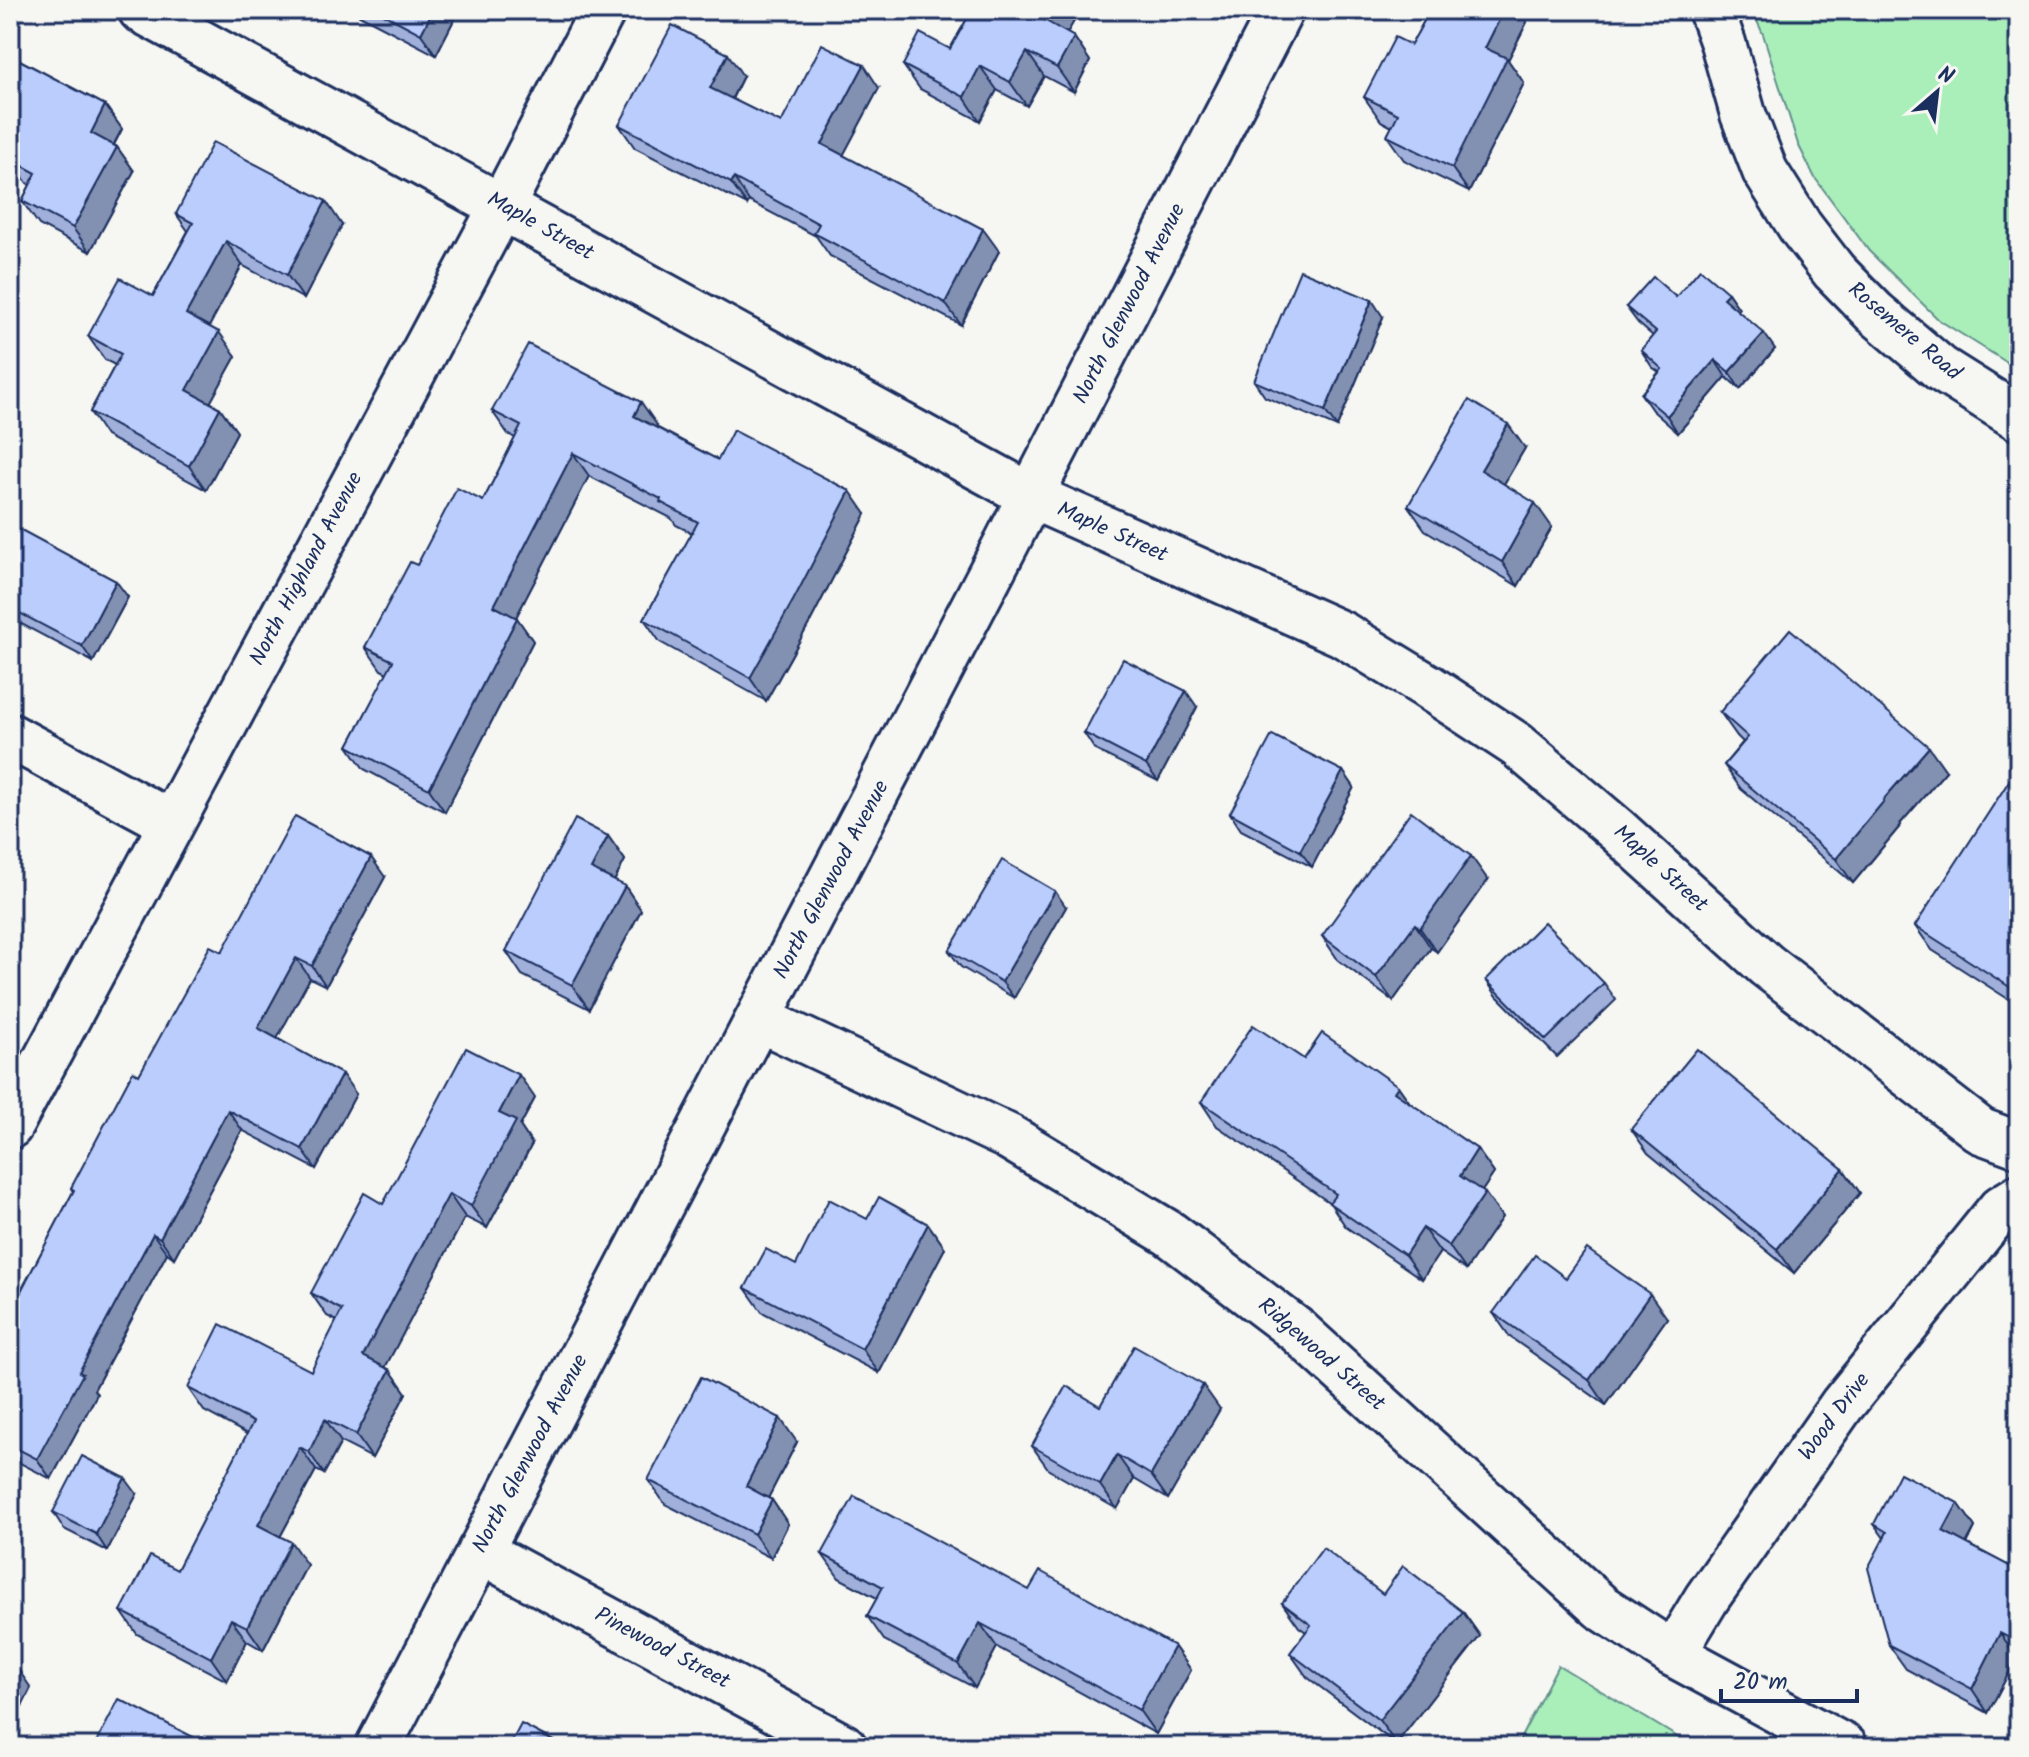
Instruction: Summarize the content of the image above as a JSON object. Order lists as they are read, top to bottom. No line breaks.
{"streets":{"street":["Maple Street","North Glenwood Avenue","Rosemere Road","North Highland Avenue","Ridgewood Street","Wood Drive","Pinewood Street"]},"crossings":[["Maple Street","North Glenwood Avenue"],["Maple Street","North Highland Avenue"],["North Glenwood Avenue","Ridgewood Street"],["North Glenwood Avenue","Pinewood Street"],["Ridgewood Street","Wood Drive"]],"scale_bar":"20 m","north":"top right"}
